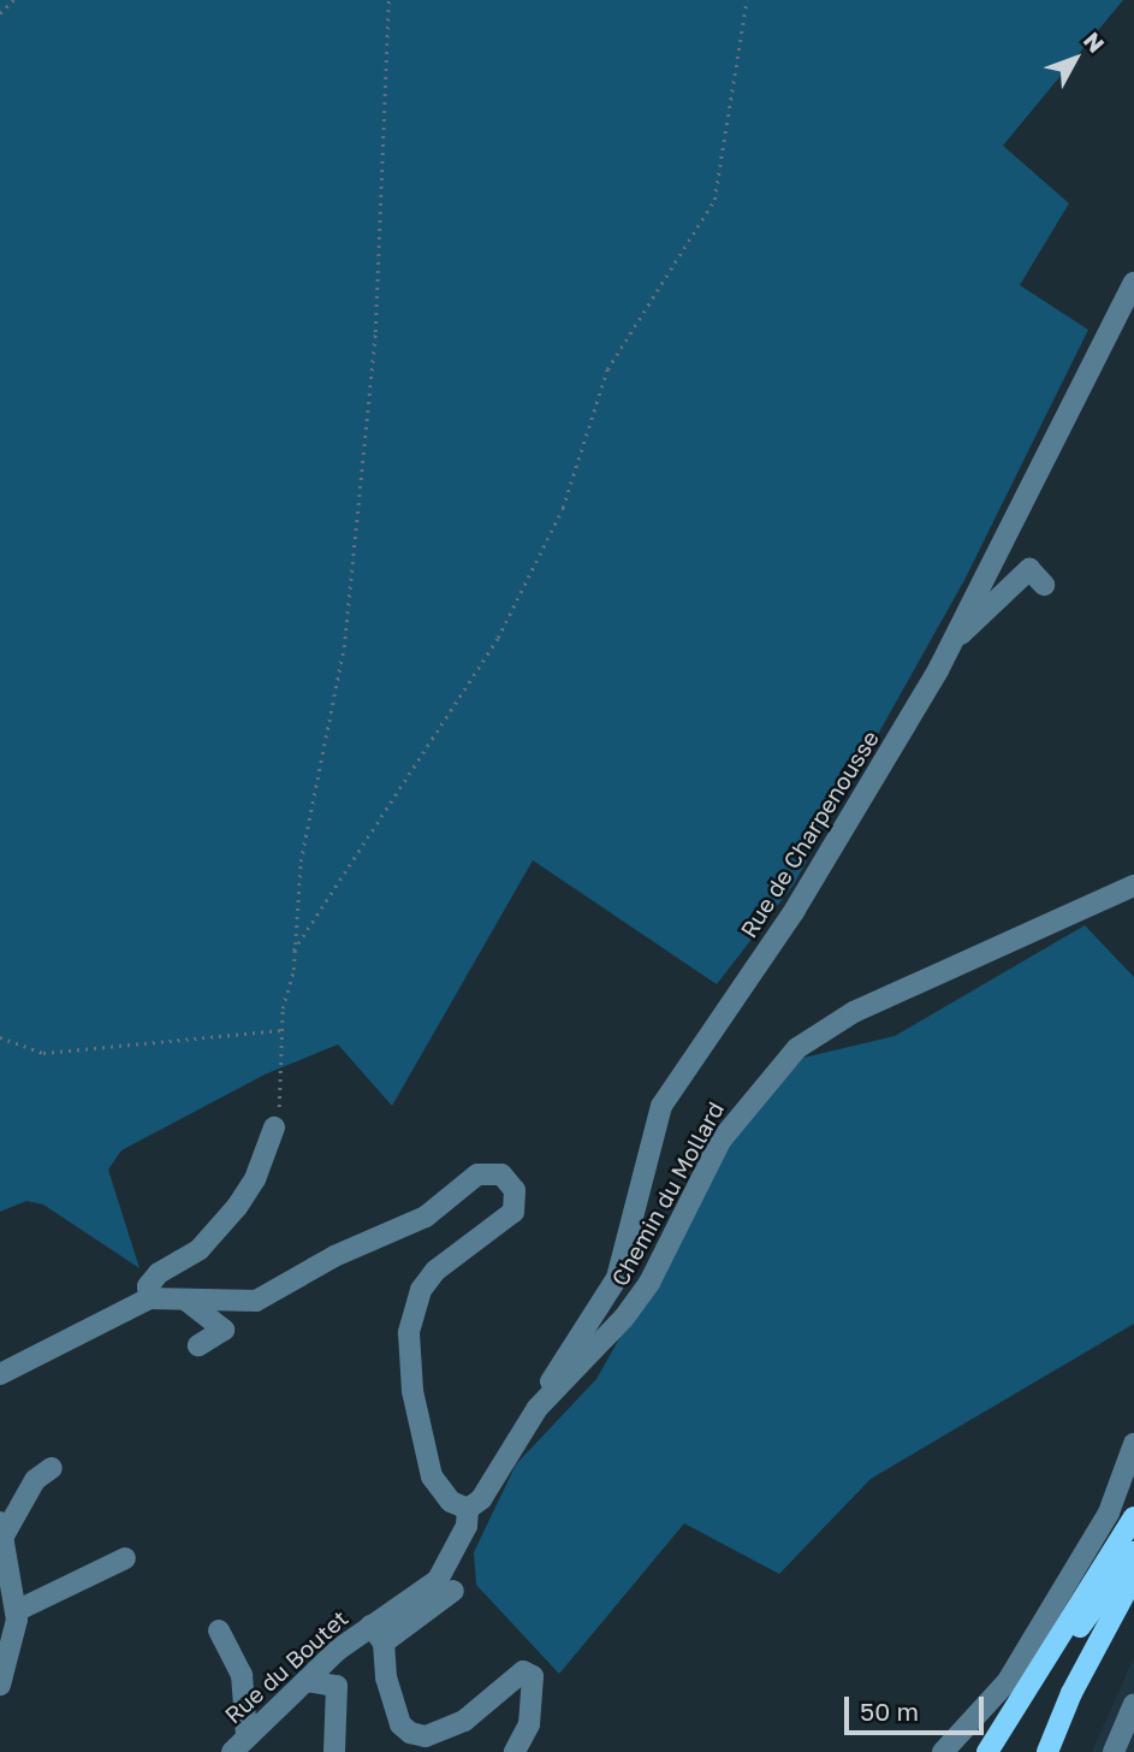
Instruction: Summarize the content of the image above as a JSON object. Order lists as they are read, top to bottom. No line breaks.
{"streets":{"street":["Rue de Charpenousse","Chemin du Mollard","Rue du Boutet"]},"crossings":[["Rue de Charpenousse","Chemin du Mollard"],["Chemin du Mollard","Rue du Boutet"]],"scale_bar":"50 m","north":"top right"}
